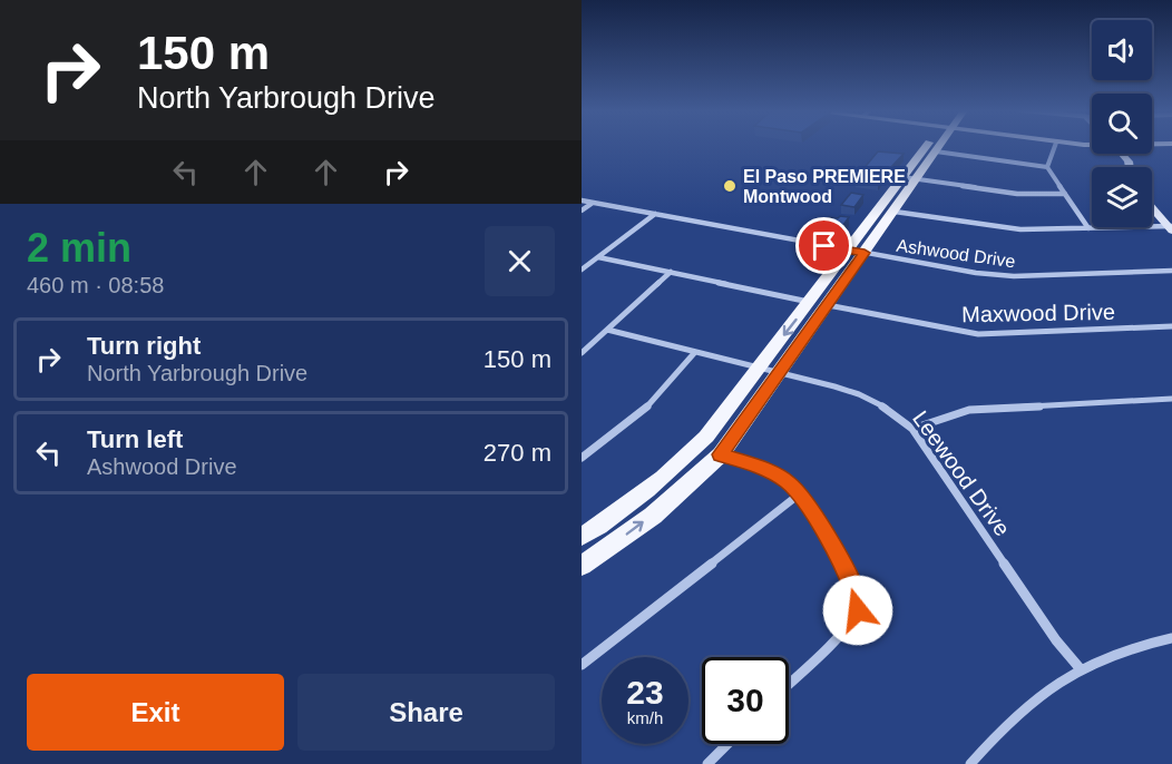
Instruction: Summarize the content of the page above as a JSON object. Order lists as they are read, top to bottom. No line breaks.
{"streets":{"street":["Ashwood Drive","Maxwood Drive","Leewood Drive"]},"places":["El Paso PREMIERE Montwood"],"page":{"turn":["150 m","North Yarbrough Drive"],"heading":["2 min","460 m · 08:58"],"list":[{"name":"Turn right","note":"North Yarbrough Drive","value":"150 m"},{"name":"Turn left","note":"Ashwood Drive","value":"270 m"}],"speed":"23 km/h","limit":"30","buttons":["Exit","Share"]}}
